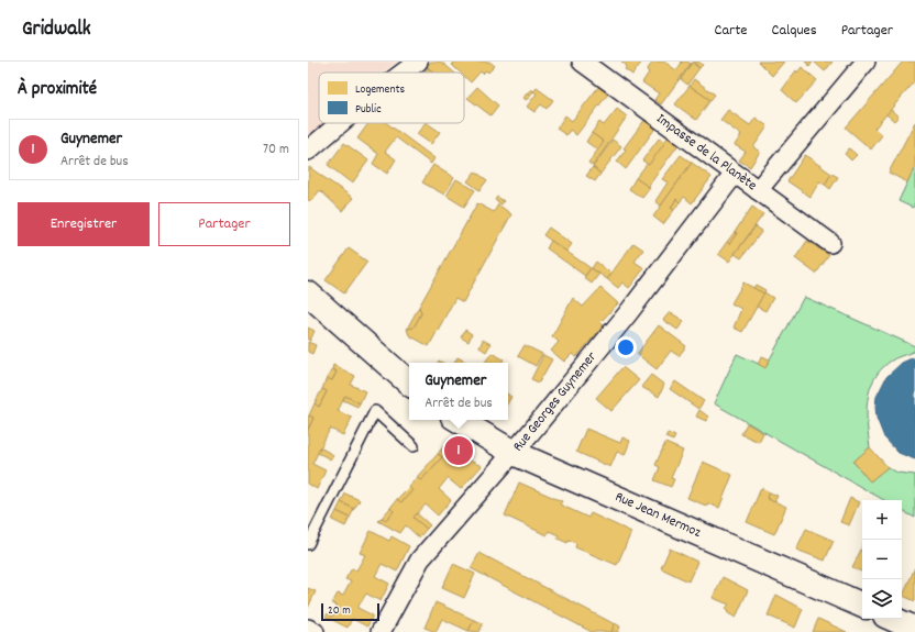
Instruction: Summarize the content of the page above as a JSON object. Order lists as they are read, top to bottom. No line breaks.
{"streets":{"main road":["Rue Jean Mermoz"],"street":["Impasse de la Planète","Rue Georges Guynemer"]},"crossings":[["Impasse de la Planète","Rue Georges Guynemer"],["Rue Georges Guynemer","Rue Jean Mermoz"]],"legend":["Logements","Public"],"scale_bar":"20 m","page":{"header":"Gridwalk","nav":["Carte","Calques","Partager"],"heading":"À proximité","list":[{"mark":"1","name":"Guynemer","note":"Arrêt de bus","value":"70 m"}],"buttons":["Enregistrer","Partager"],"popup":["Guynemer","Arrêt de bus"],"pins":"1","map_buttons":["+","−"],"scale":"20 m"}}
